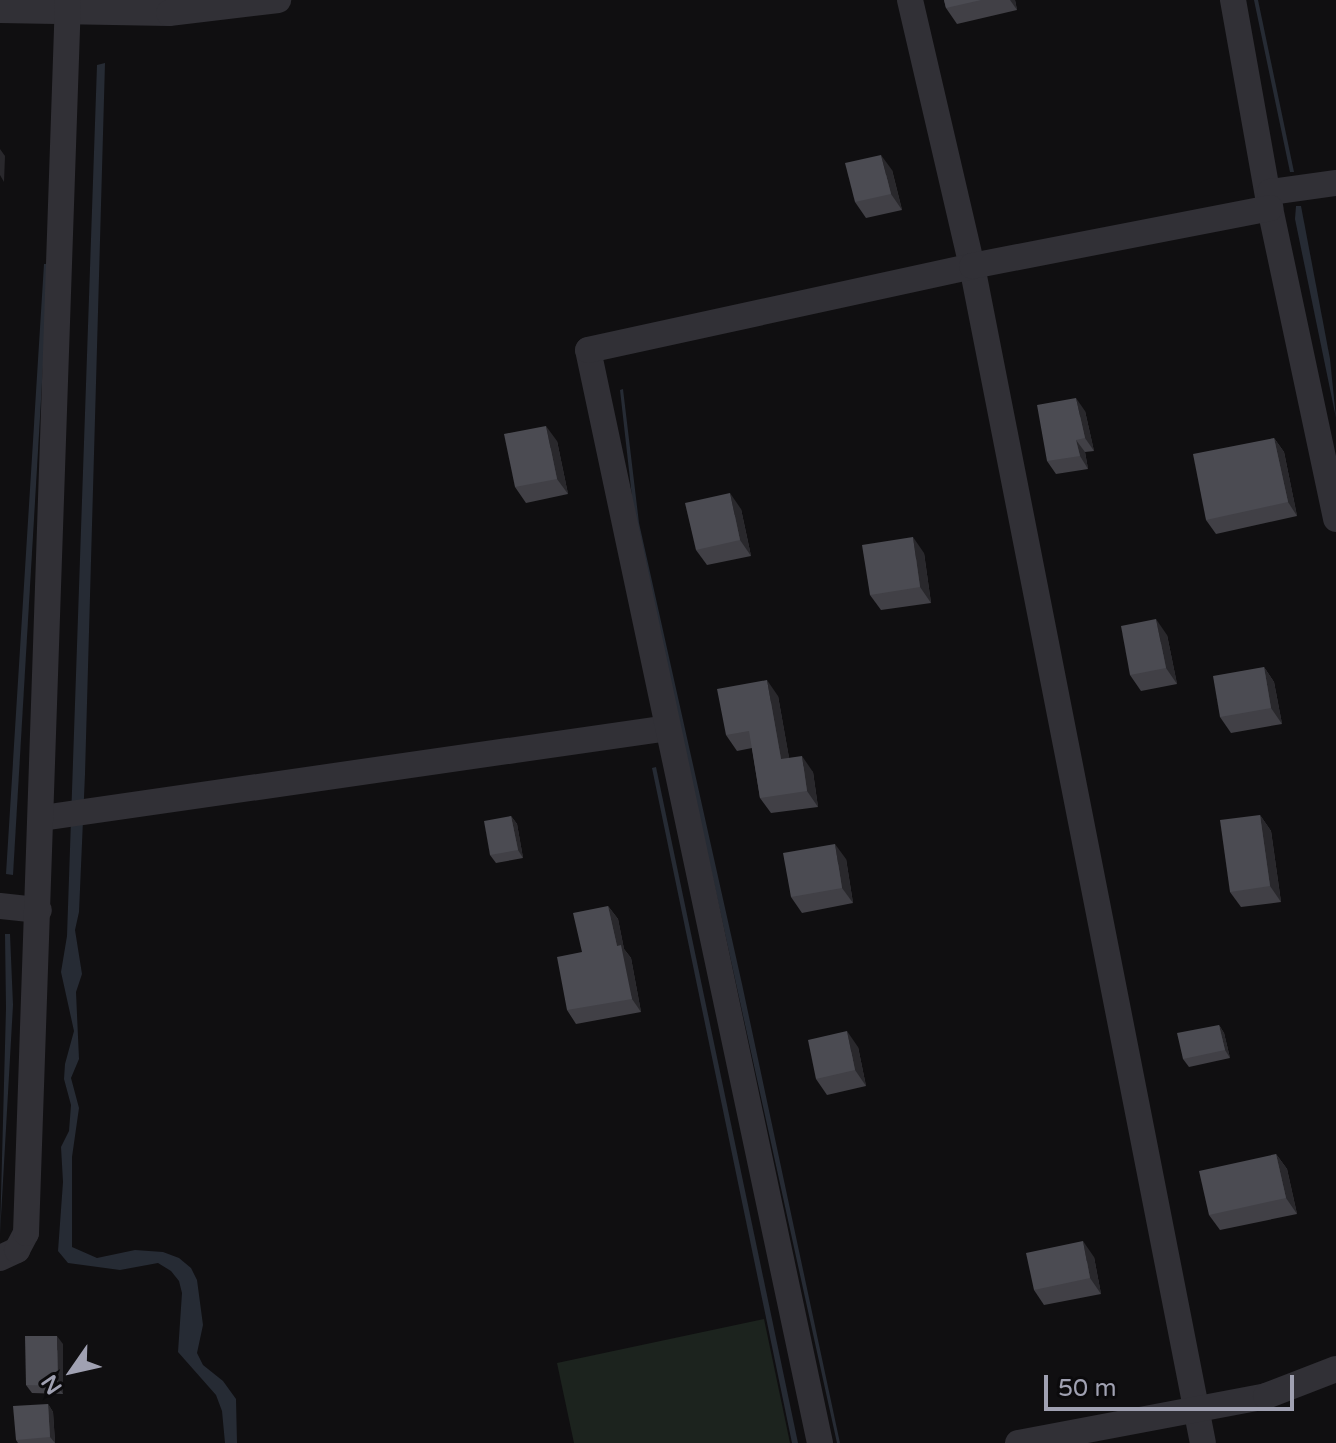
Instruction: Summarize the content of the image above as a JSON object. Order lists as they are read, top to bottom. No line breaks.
{"scale_bar":"50 m","north":"bottom left"}
